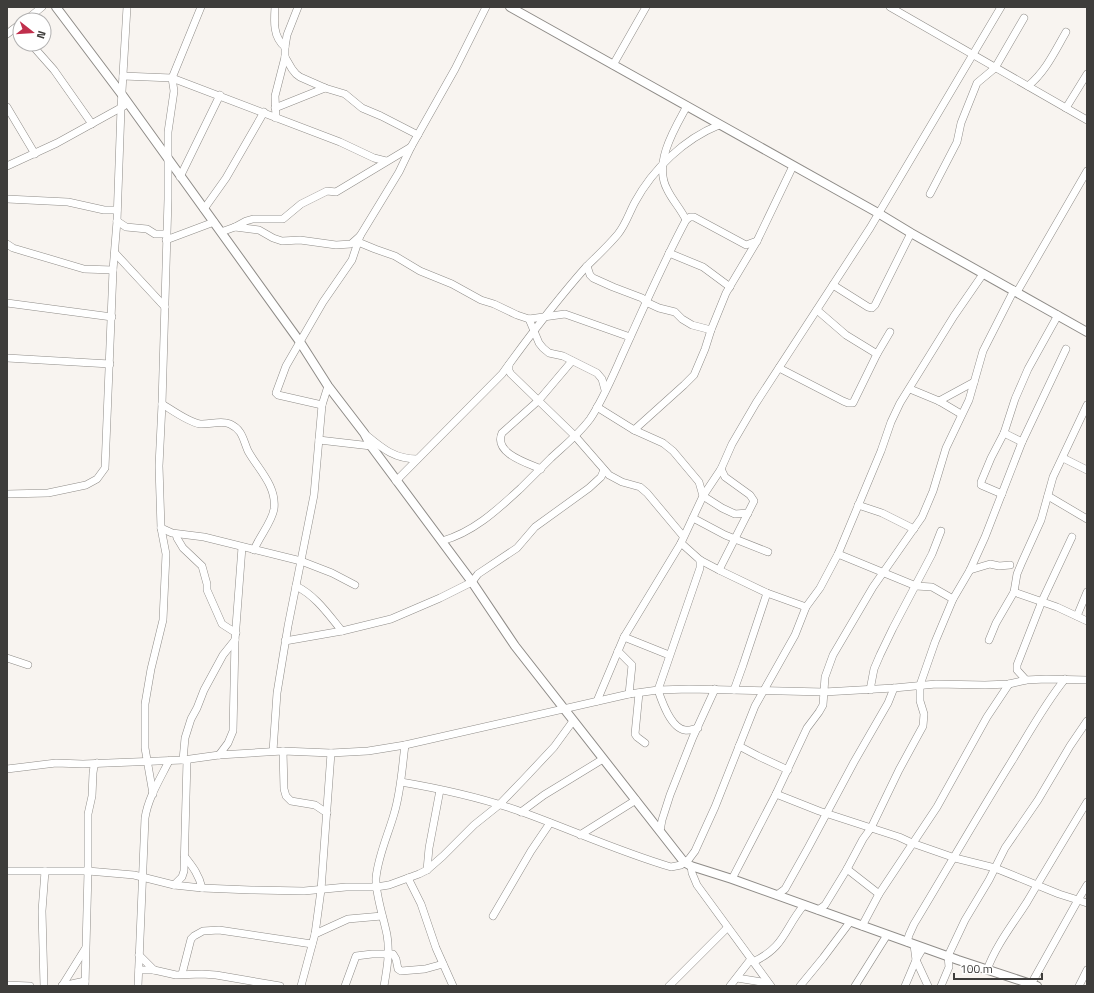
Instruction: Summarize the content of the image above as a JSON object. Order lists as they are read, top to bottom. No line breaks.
{"scale_bar":"100 m","north":"right"}
